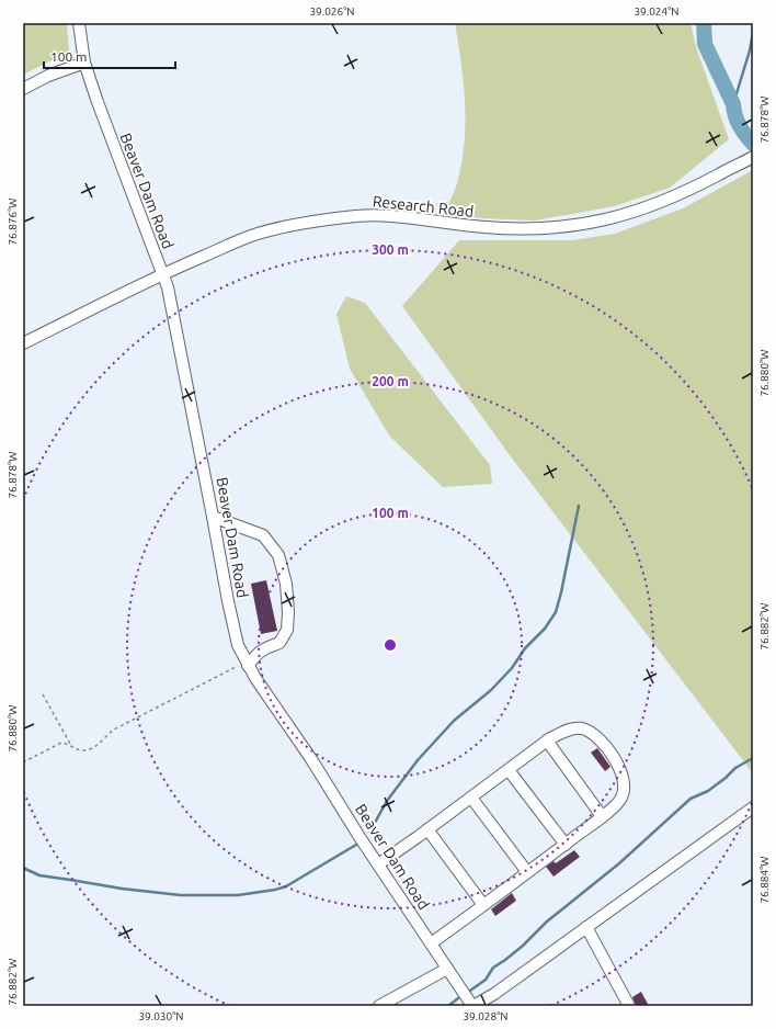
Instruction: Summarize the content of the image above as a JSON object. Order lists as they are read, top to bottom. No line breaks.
{"streets":{"street":["Beaver Dam Road","Research Road"]},"crossings":[["Beaver Dam Road","Research Road"]],"scale_bar":"100 m","coordinates":["39.026°N","39.024°N","76.878°W","76.876°W","76.880°W","76.882°W","76.884°W","39.030°N","39.028°N"],"rings":["300 m","200 m","100 m"]}
